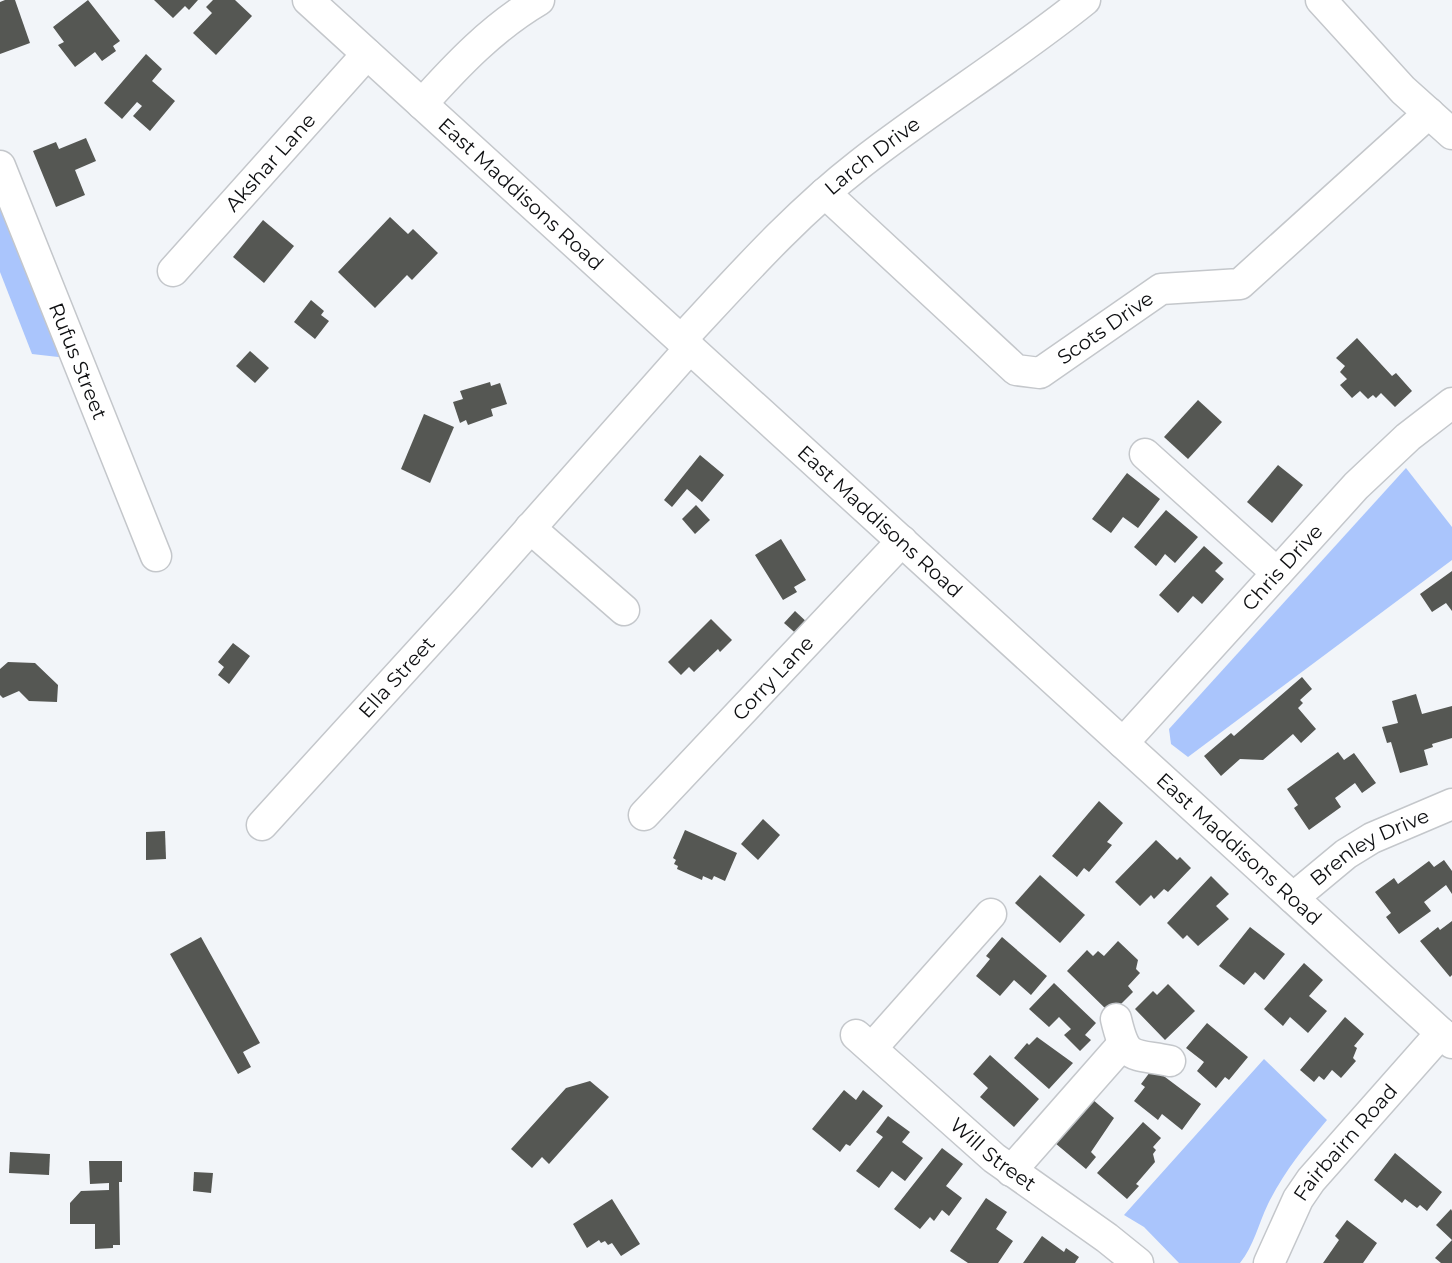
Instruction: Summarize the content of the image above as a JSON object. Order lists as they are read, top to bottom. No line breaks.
{"streets":{"street":["Larch Drive","Akshar Lane","East Maddisons Road","Scots Drive","Rufus Street","Chris Drive","Ella Street","Corry Lane","Brenley Drive","Fairbairn Road","Will Street"]},"crossings":[["Larch Drive","East Maddisons Road"],["Larch Drive","Scots Drive"],["Larch Drive","Ella Street"],["Akshar Lane","East Maddisons Road"],["East Maddisons Road","Chris Drive"],["East Maddisons Road","Ella Street"],["East Maddisons Road","Corry Lane"],["East Maddisons Road","Brenley Drive"],["East Maddisons Road","Fairbairn Road"]]}
